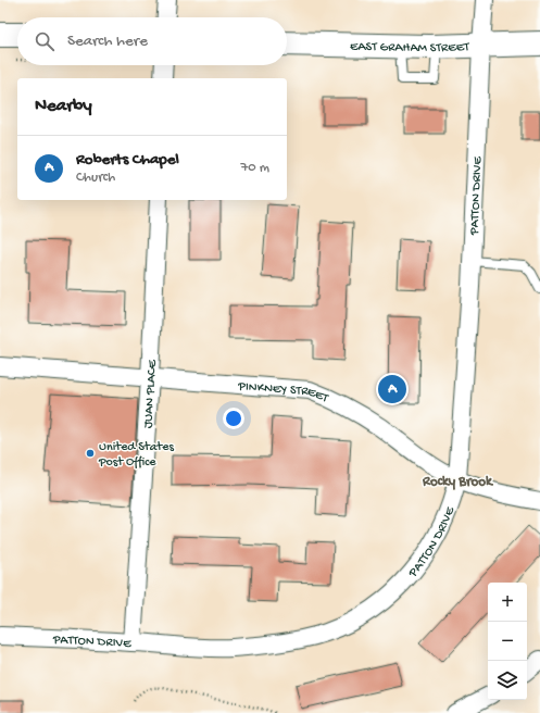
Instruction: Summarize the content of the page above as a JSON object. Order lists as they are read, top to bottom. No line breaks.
{"streets":{"street":["EAST GRAHAM STREET","PATTON DRIVE","PINKNEY STREET","JUAN PLACE"]},"crossings":[["EAST GRAHAM STREET","PATTON DRIVE"],["PATTON DRIVE","PINKNEY STREET"],["PATTON DRIVE","JUAN PLACE"],["PINKNEY STREET","JUAN PLACE"]],"districts":["Rocky Brook"],"places":["United States Post Office"],"page":{"search":"Search here","heading":"Nearby","list":[{"mark":"A","name":"Roberts Chapel","note":"Church","value":"70 m"}],"pins":"A","map_buttons":["+","−"]}}
